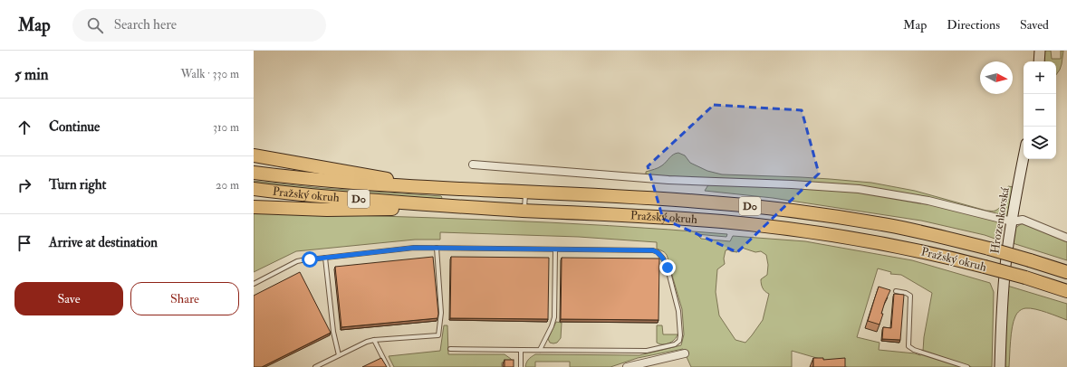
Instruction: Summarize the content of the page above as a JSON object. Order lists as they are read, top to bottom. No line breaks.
{"streets":{"highway":["Pražský okruh","D0"],"street":["Hrozenkovská"]},"north":"right","page":{"header":"Map","search":"Search here","nav":["Map","Directions","Saved"],"heading":["5 min","Walk · 330 m"],"map_buttons":["+","−"],"list":[["Continue","310 m"],["Turn right","20 m"],"Arrive at destination"],"buttons":["Save","Share"]}}
